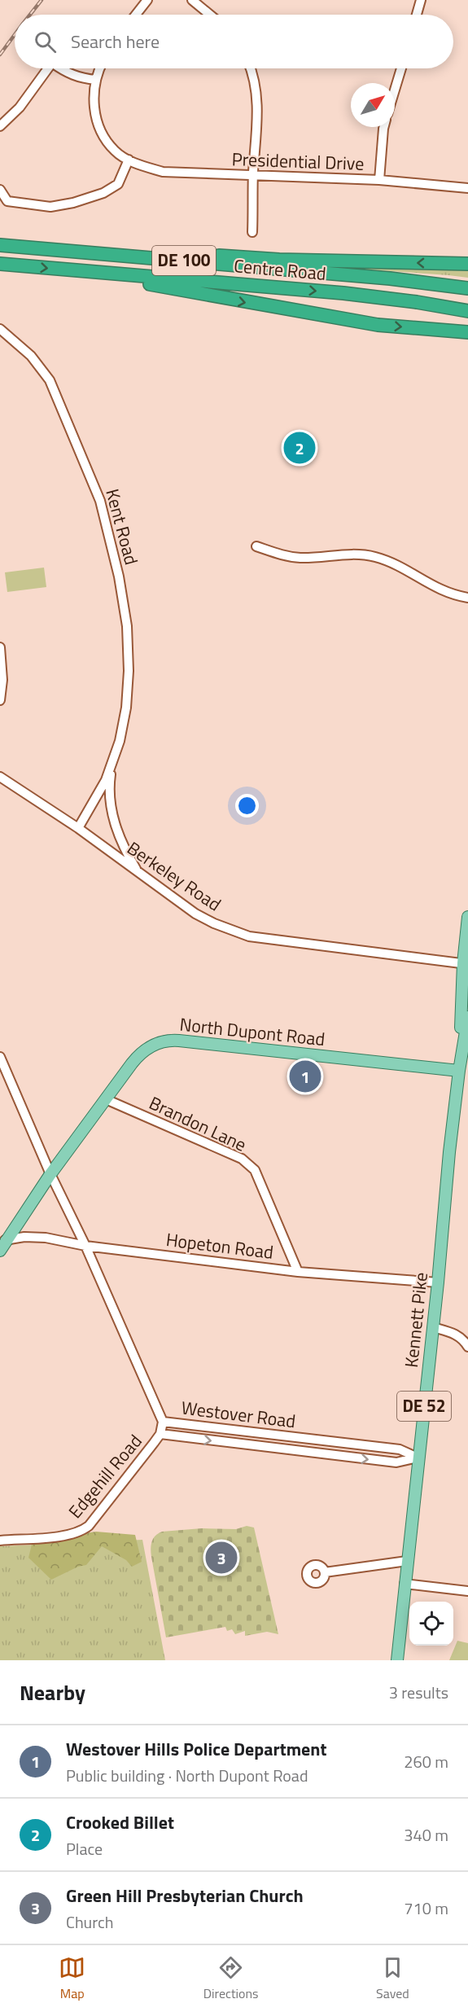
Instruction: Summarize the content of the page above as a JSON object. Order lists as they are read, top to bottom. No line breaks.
{"streets":{"highway":["DE 100","Centre Road"],"main road":["North Dupont Road","Kennett Pike","DE 52"],"street":["Presidential Drive","Kent Road","Berkeley Road","Brandon Lane","Hopeton Road","Westover Road","Edgehill Road"]},"crossings":[["Kent Road","Berkeley Road"],["Berkeley Road","Kennett Pike"],["North Dupont Road","Brandon Lane"],["North Dupont Road","Hopeton Road"],["North Dupont Road","Kennett Pike"],["North Dupont Road","Westover Road"],["Brandon Lane","Hopeton Road"],["Hopeton Road","Kennett Pike"],["Hopeton Road","Westover Road"],["Kennett Pike","Westover Road"],["Westover Road","Edgehill Road"]],"north":"top right","page":{"search":"Search here","pins":["2","1","3"],"heading":["Nearby","3 results"],"list":[{"mark":"1","name":"Westover Hills Police Department","note":"Public building · North Dupont Road","value":"260 m"},{"mark":"2","name":"Crooked Billet","note":"Place","value":"340 m"},{"mark":"3","name":"Green Hill Presbyterian Church","note":"Church","value":"710 m"}],"nav":["Map","Directions","Saved"]}}
